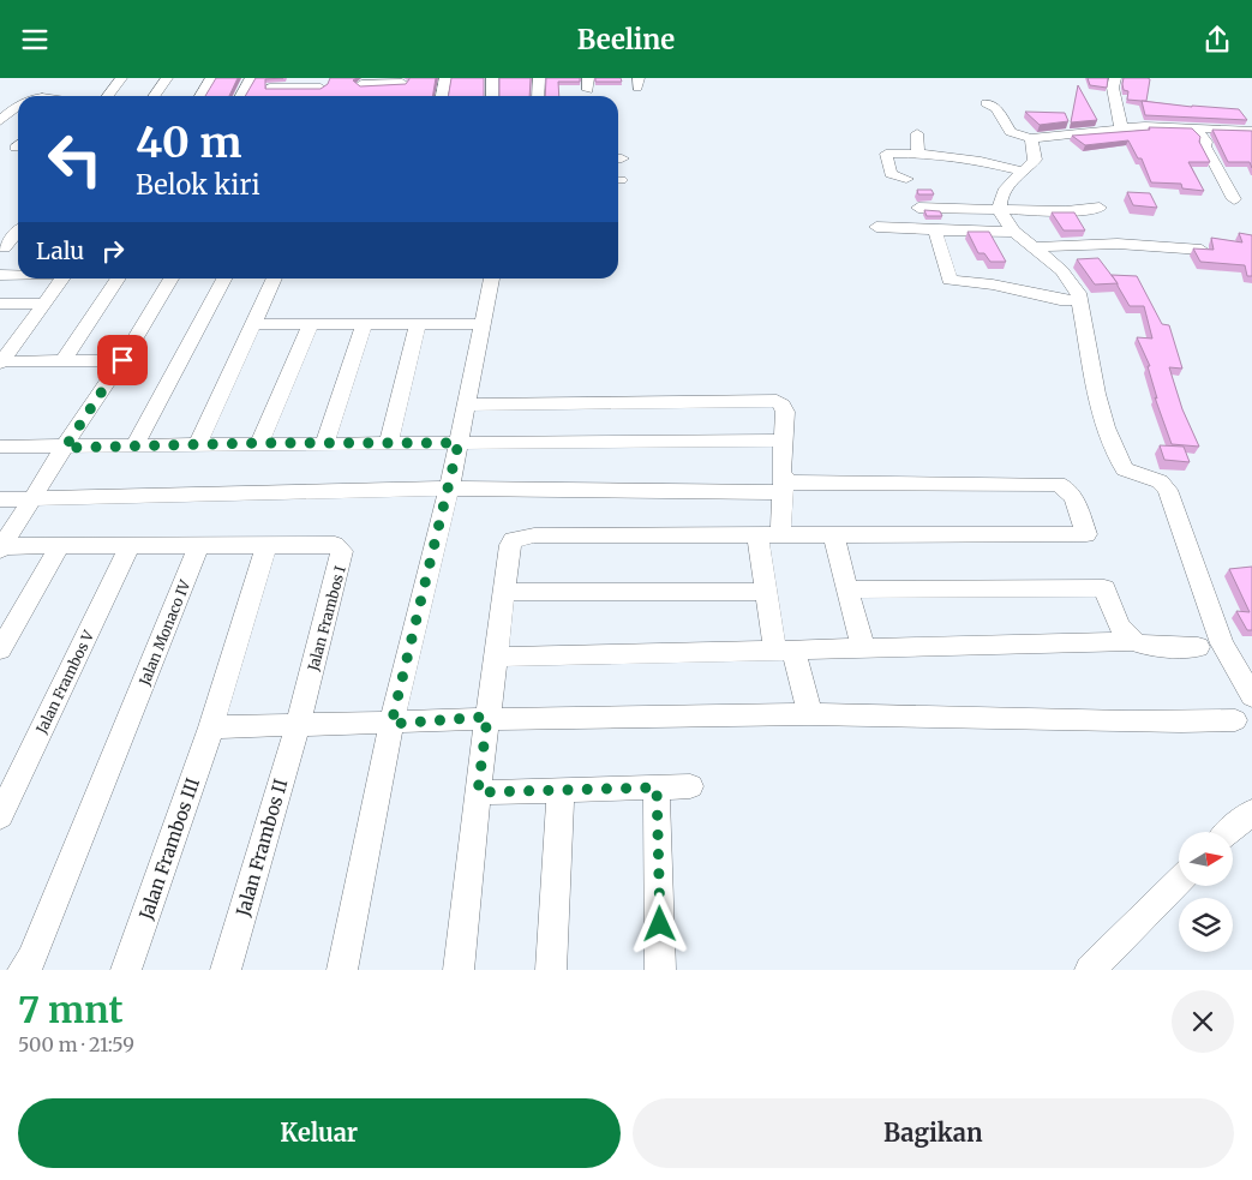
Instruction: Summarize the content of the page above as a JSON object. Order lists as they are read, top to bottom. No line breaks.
{"streets":{"street":["Jalan Frambos I","Jalan Monaco IV","Jalan Frambos V","Jalan Frambos II","Jalan Frambos III"]},"crossings":[["Jalan Frambos I","Jalan Frambos II"],["Jalan Frambos I","Jalan Frambos III"]],"north":"right","page":{"header":"Beeline","turn":["40 m","Belok kiri"],"then":"Lalu","heading":["7 mnt","500 m · 21:59"],"buttons":["Keluar","Bagikan"]}}
